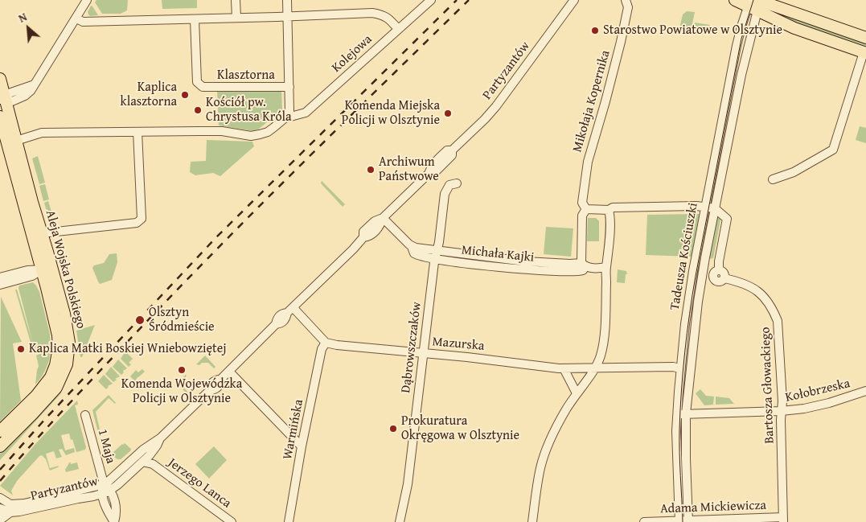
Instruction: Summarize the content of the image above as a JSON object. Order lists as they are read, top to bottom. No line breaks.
{"streets":{"main road":["Aleja Wojska Polskiego"],"street":["Kolejowa","Partyzantów","Klasztorna","Mikołaja Kopernika","Michała Kajki","Tadeusza Kościuszki","Mazurska","Dąbrowszczaków","Bartosza Głowackiego","Kołobrzeska","Warmińska","1 Maja","Jerzego Lanca","Adama Mickiewicza"]},"crossings":[["Partyzantów","Michała Kajki"],["Partyzantów","1 Maja"],["Partyzantów","Jerzego Lanca"],["Mikołaja Kopernika","Michała Kajki"],["Michała Kajki","Dąbrowszczaków"],["Tadeusza Kościuszki","Mazurska"],["Tadeusza Kościuszki","Bartosza Głowackiego"],["Tadeusza Kościuszki","Kołobrzeska"],["Tadeusza Kościuszki","Adama Mickiewicza"],["Mazurska","Dąbrowszczaków"],["Mazurska","Warmińska"],["Bartosza Głowackiego","Kołobrzeska"],["Bartosza Głowackiego","Adama Mickiewicza"]],"places":["Starostwo Powiatowe w Olsztynie","Kaplica klasztorna","Kościół pw. Chrystusa Króla","Komenda Miejska Policji w Olsztynie","Archiwum Państwowe","Olsztyn Śródmieście","Kaplica Matki Boskiej Wniebowziętej","Komenda Wojewódzka Policji w Olsztynie","Prokuratura Okręgowa w Olsztynie"],"north":"top left"}
